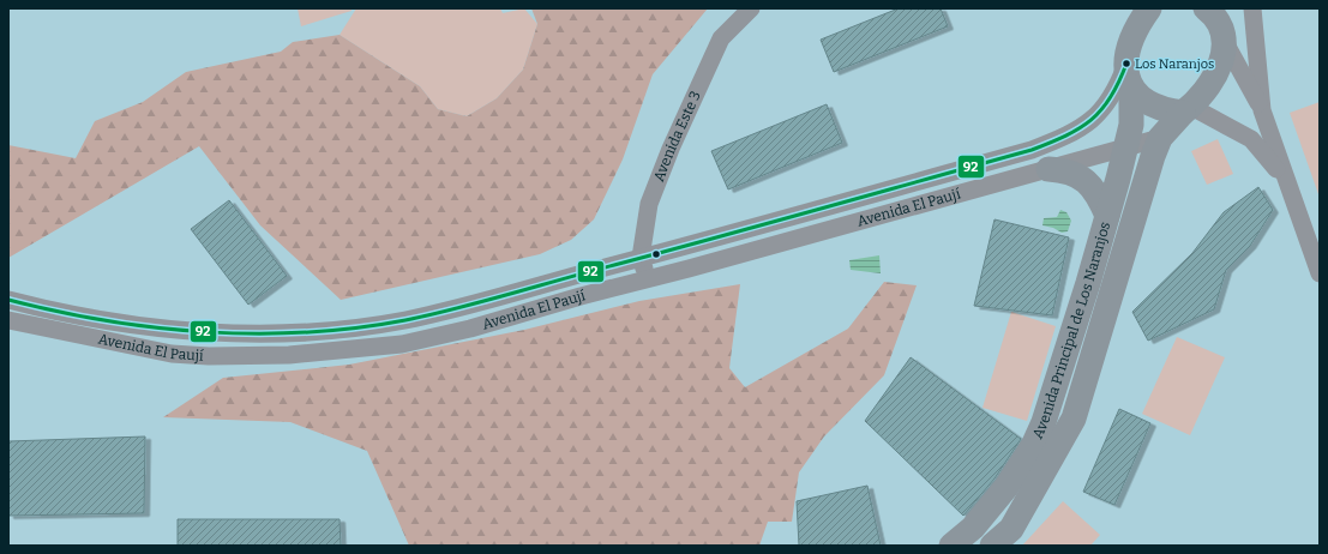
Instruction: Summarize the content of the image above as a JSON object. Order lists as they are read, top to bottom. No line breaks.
{"streets":{"main road":["Avenida Principal de Los Naranjos"],"street":["Avenida Este 3","Avenida El Paují"]},"crossings":[["Avenida Este 3","Avenida El Paují"],["Avenida El Paují","Avenida Principal de Los Naranjos"]],"places":["Los Naranjos"],"lines":["transit line 92"]}
